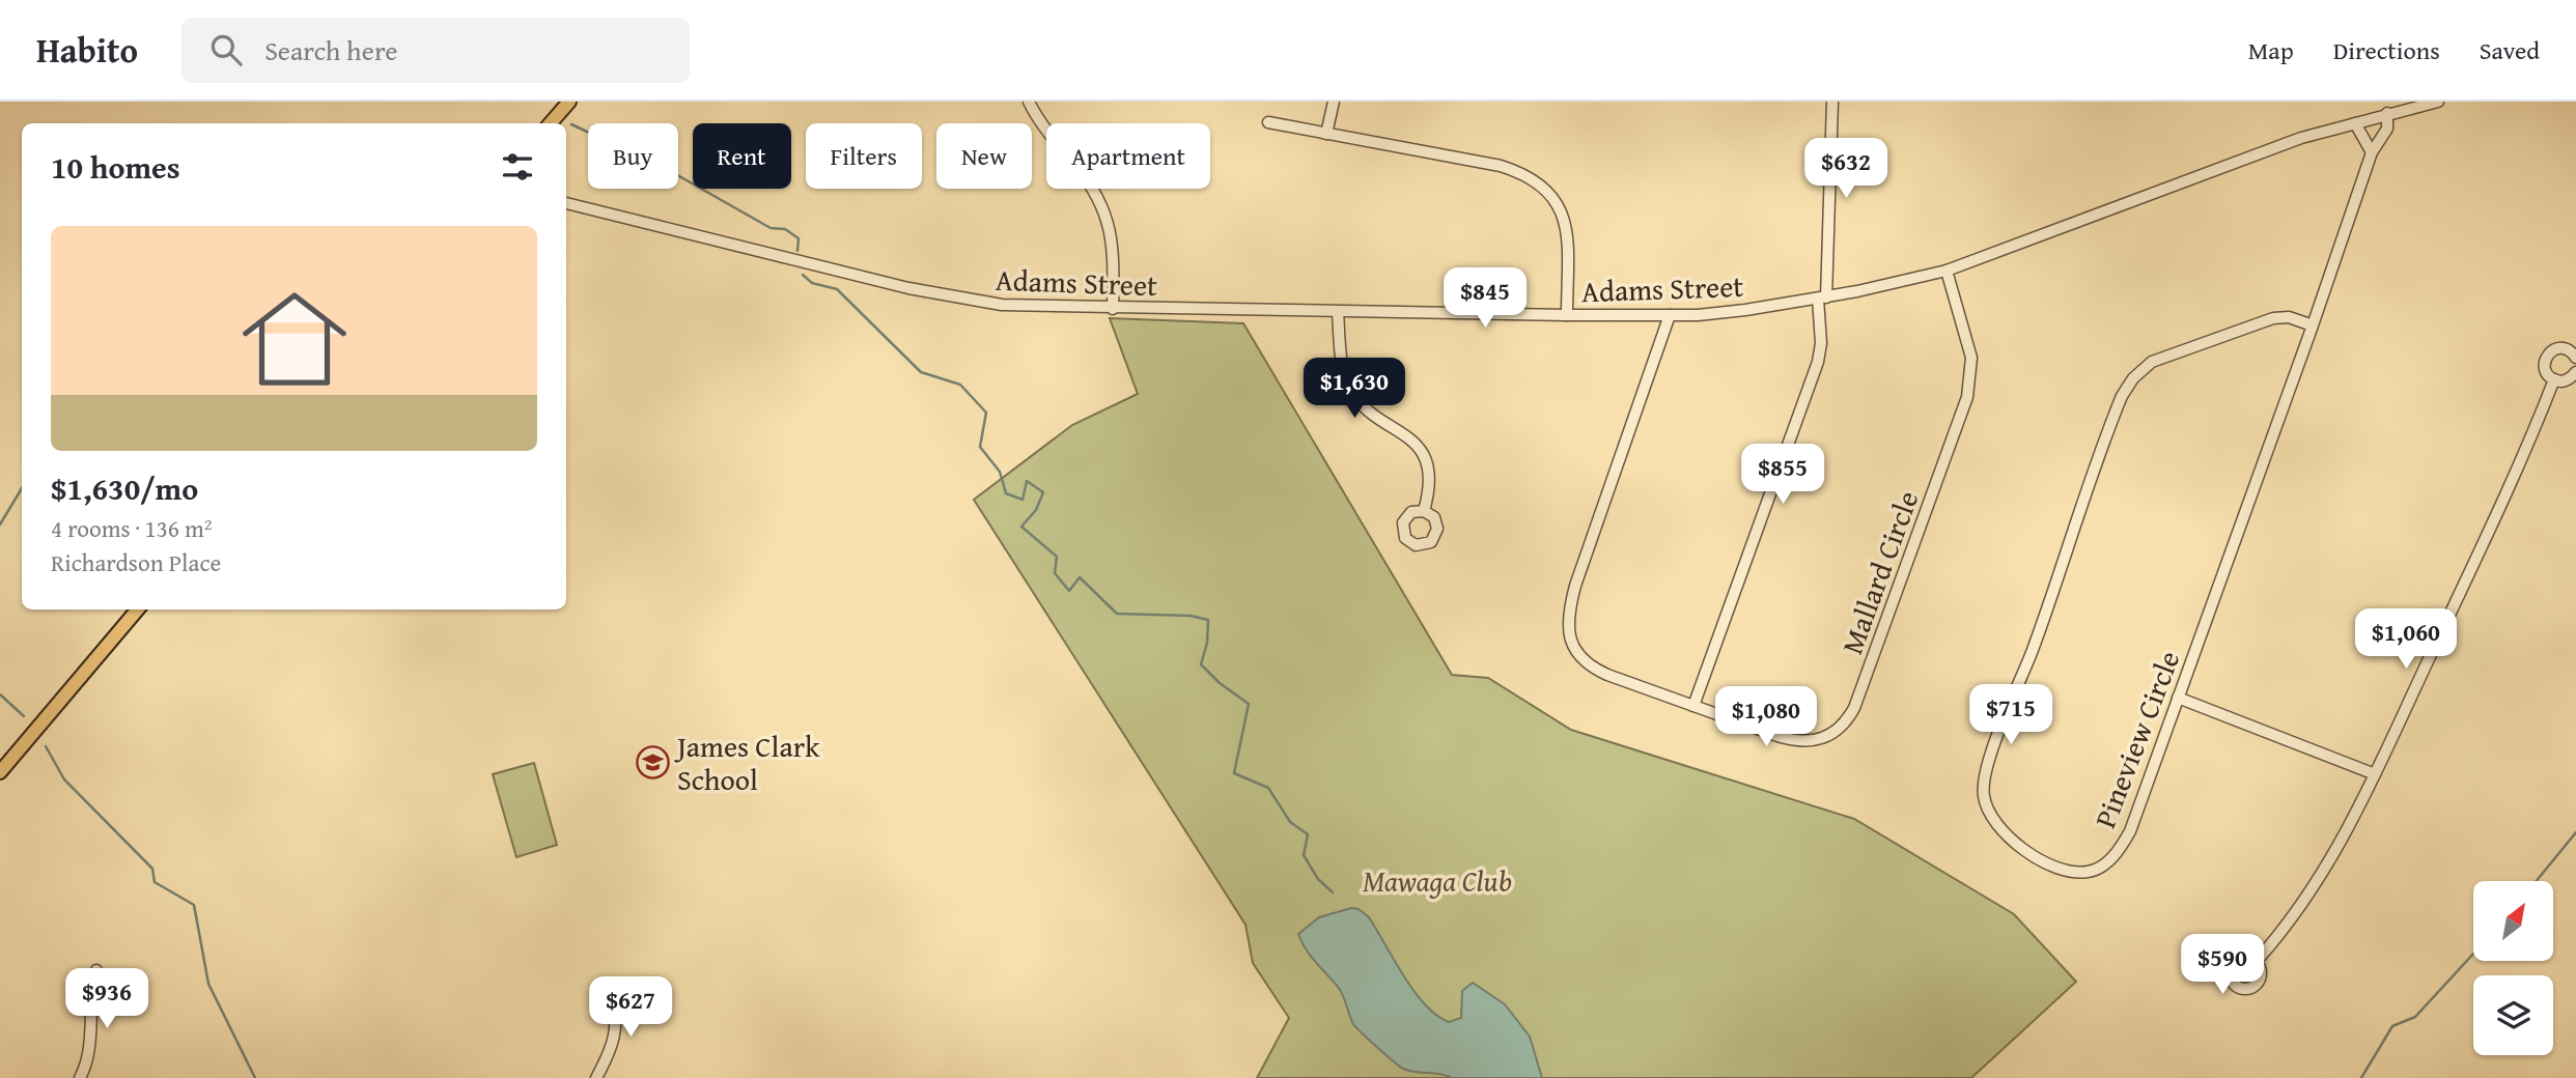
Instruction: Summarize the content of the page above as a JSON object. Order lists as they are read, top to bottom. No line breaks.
{"streets":{"street":["Adams Street","Mallard Circle","Pineview Circle"]},"crossings":[["Adams Street","Mallard Circle"],["Adams Street","Pineview Circle"]],"parks":["Mawaga Club"],"places":{"school or university":["James Clark School"]},"north":"top right","page":{"header":"Habito","search":"Search here","nav":["Map","Directions","Saved"],"chip":["Buy","Rent","Filters","New","Apartment"],"heading":"10 homes","price":["$632","$845","$1,630","$855","$1,060","$715","$1,080","$590","$936","$627"],"list":[{"name":"$1,630/mo","note":"4 rooms · 136 m² · Richardson Place"}]}}
